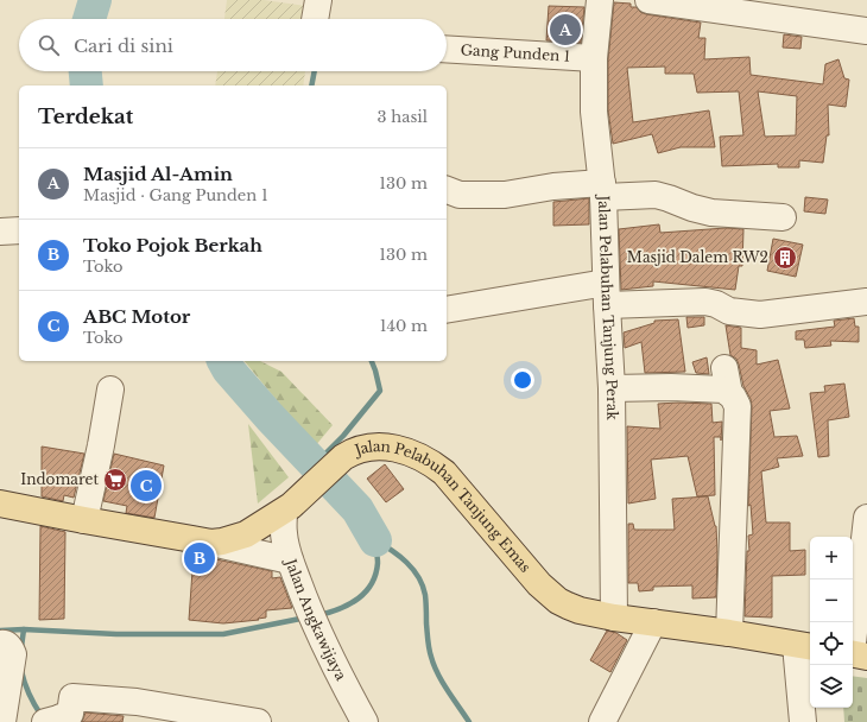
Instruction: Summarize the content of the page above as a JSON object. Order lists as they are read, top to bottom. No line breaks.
{"streets":{"main road":["Jalan Pelabuhan Tanjung Emas"],"street":["Gang Punden 1","Jalan Pelabuhan Tanjung Perak","Jalan Angkawijaya"]},"crossings":[["Gang Punden 1","Jalan Pelabuhan Tanjung Perak"],["Jalan Pelabuhan Tanjung Perak","Jalan Pelabuhan Tanjung Emas"],["Jalan Pelabuhan Tanjung Emas","Jalan Angkawijaya"]],"places":{"building":["Masjid Dalem RW2"],"supermarket":["Indomaret"]},"page":{"pins":["A","C","B"],"search":"Cari di sini","heading":["Terdekat","3 hasil"],"list":[{"mark":"A","name":"Masjid Al-Amin","note":"Masjid · Gang Punden 1","value":"130 m"},{"mark":"B","name":"Toko Pojok Berkah","note":"Toko","value":"130 m"},{"mark":"C","name":"ABC Motor","note":"Toko","value":"140 m"}],"map_buttons":["+","−"]}}
